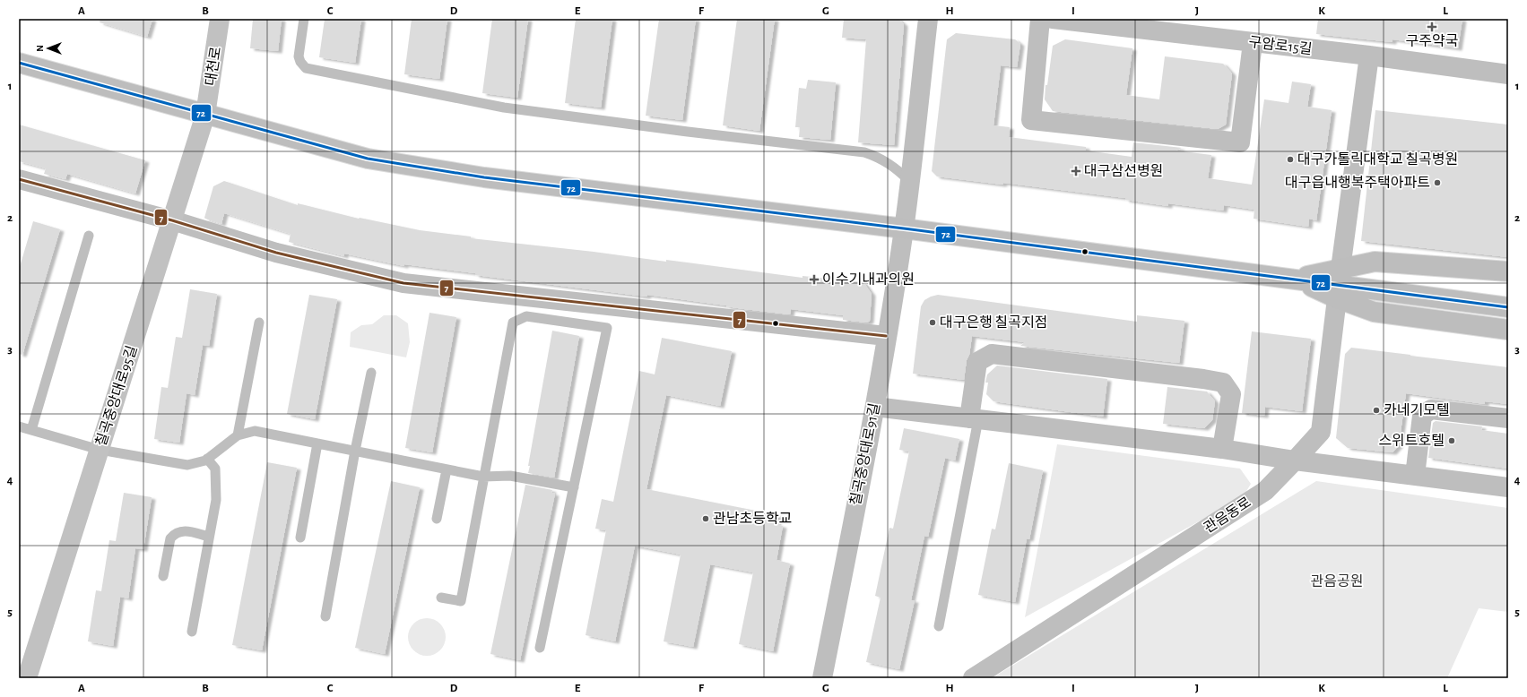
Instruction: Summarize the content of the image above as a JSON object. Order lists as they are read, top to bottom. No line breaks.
{"streets":{"main road":["대천로","칠곡중앙대로95길"],"street":["구암로15길","칠곡중앙대로91길","관음동로"]},"crossings":[["대천로","칠곡중앙대로95길"]],"parks":["관음공원"],"places":{"health":["구주약국","대구삼선병원","이수기내과의원"],"other":["대구가톨릭대학교 칠곡병원","대구읍내행복주택아파트","대구은행 칠곡지점","카네기모텔","스위트호텔","관남초등학교"]},"lines":["transit line 72","transit line 7"],"north":"left","grid":{"columns":["A","B","C","D","E","F","G","H","I","J","K","L"],"rows":["1","2","3","4","5"]}}
